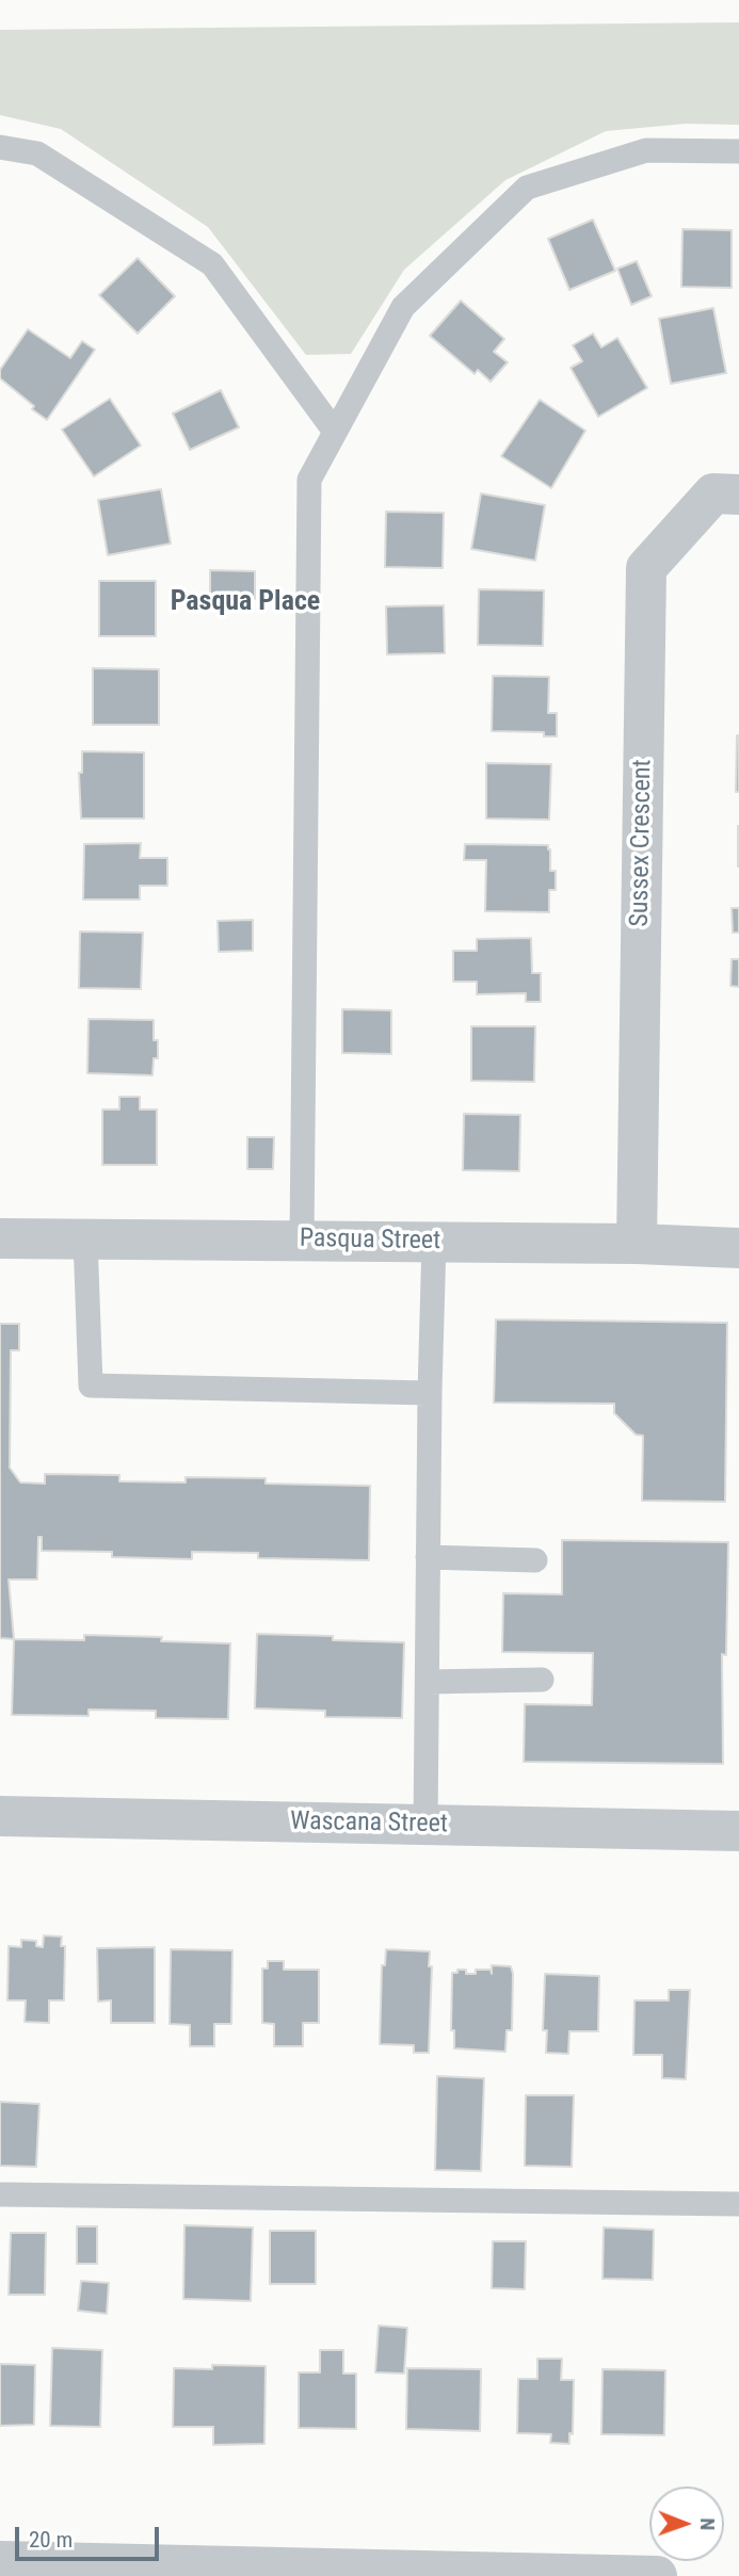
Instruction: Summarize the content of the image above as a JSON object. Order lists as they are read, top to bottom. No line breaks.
{"streets":{"street":["Sussex Crescent","Pasqua Street","Wascana Street"]},"crossings":[["Sussex Crescent","Pasqua Street"]],"districts":["Pasqua Place"],"scale_bar":"20 m","north":"right"}
